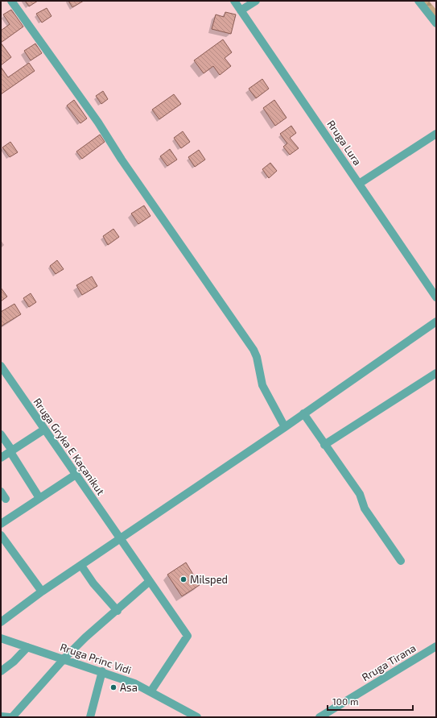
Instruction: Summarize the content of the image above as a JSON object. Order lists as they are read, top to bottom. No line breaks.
{"streets":{"street":["Rruga Lura","Rruga Gryka E Kaçanikut","Rruga Princ Vidi","Rruga Tirana"]},"crossings":[["Rruga Gryka E Kaçanikut","Rruga Princ Vidi"]],"places":["Milsped","Asa"],"scale_bar":"100 m"}
